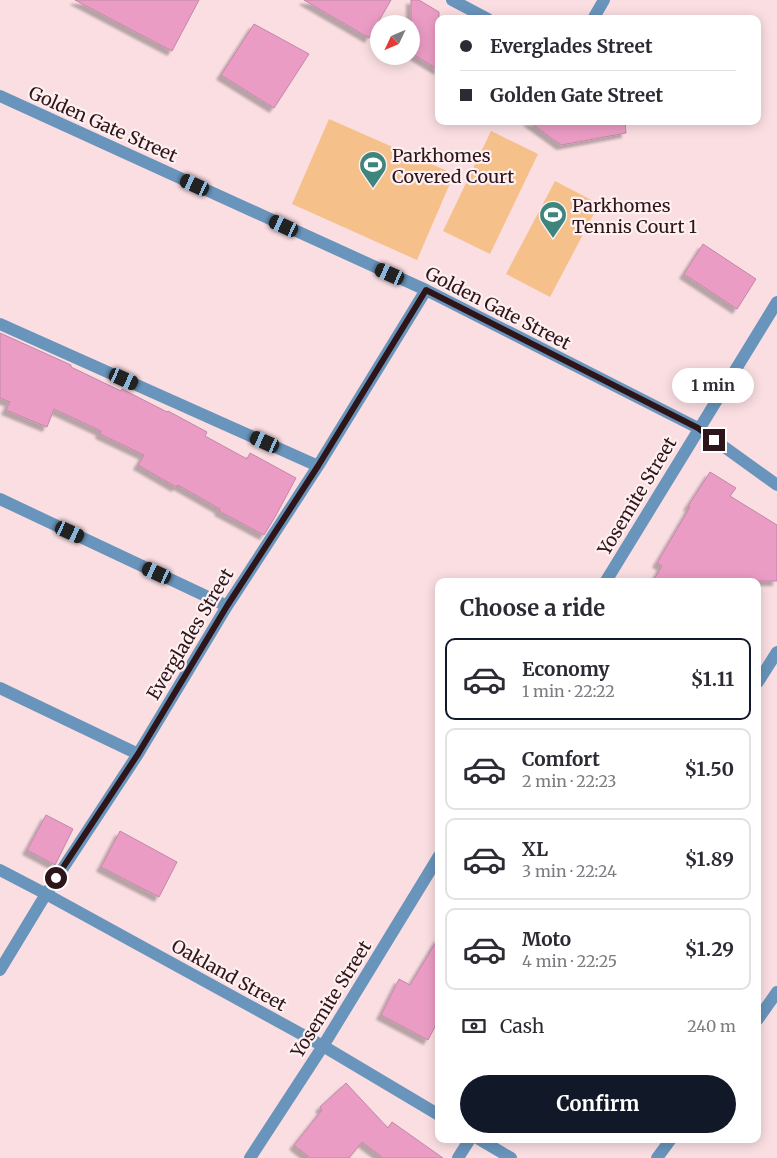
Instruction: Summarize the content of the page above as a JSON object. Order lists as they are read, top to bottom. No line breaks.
{"streets":{"street":["Golden Gate Street","Yosemite Street","Everglades Street","Oakland Street"]},"crossings":[["Golden Gate Street","Yosemite Street"],["Golden Gate Street","Everglades Street"],["Yosemite Street","Oakland Street"],["Everglades Street","Oakland Street"]],"places":{"sports":["Parkhomes Covered Court","Parkhomes Tennis Court 1"]},"north":"bottom left","page":{"banner":["Everglades Street","Golden Gate Street"],"bubble":"1 min","heading":"Choose a ride","list":[{"name":"Economy","note":"1 min · 22:22","value":"$1.11"},{"name":"Comfort","note":"2 min · 22:23","value":"$1.50"},{"name":"XL","note":"3 min · 22:24","value":"$1.89"},{"name":"Moto","note":"4 min · 22:25","value":"$1.29"}],"pay":["Cash","240 m"],"buttons":"Confirm"}}
